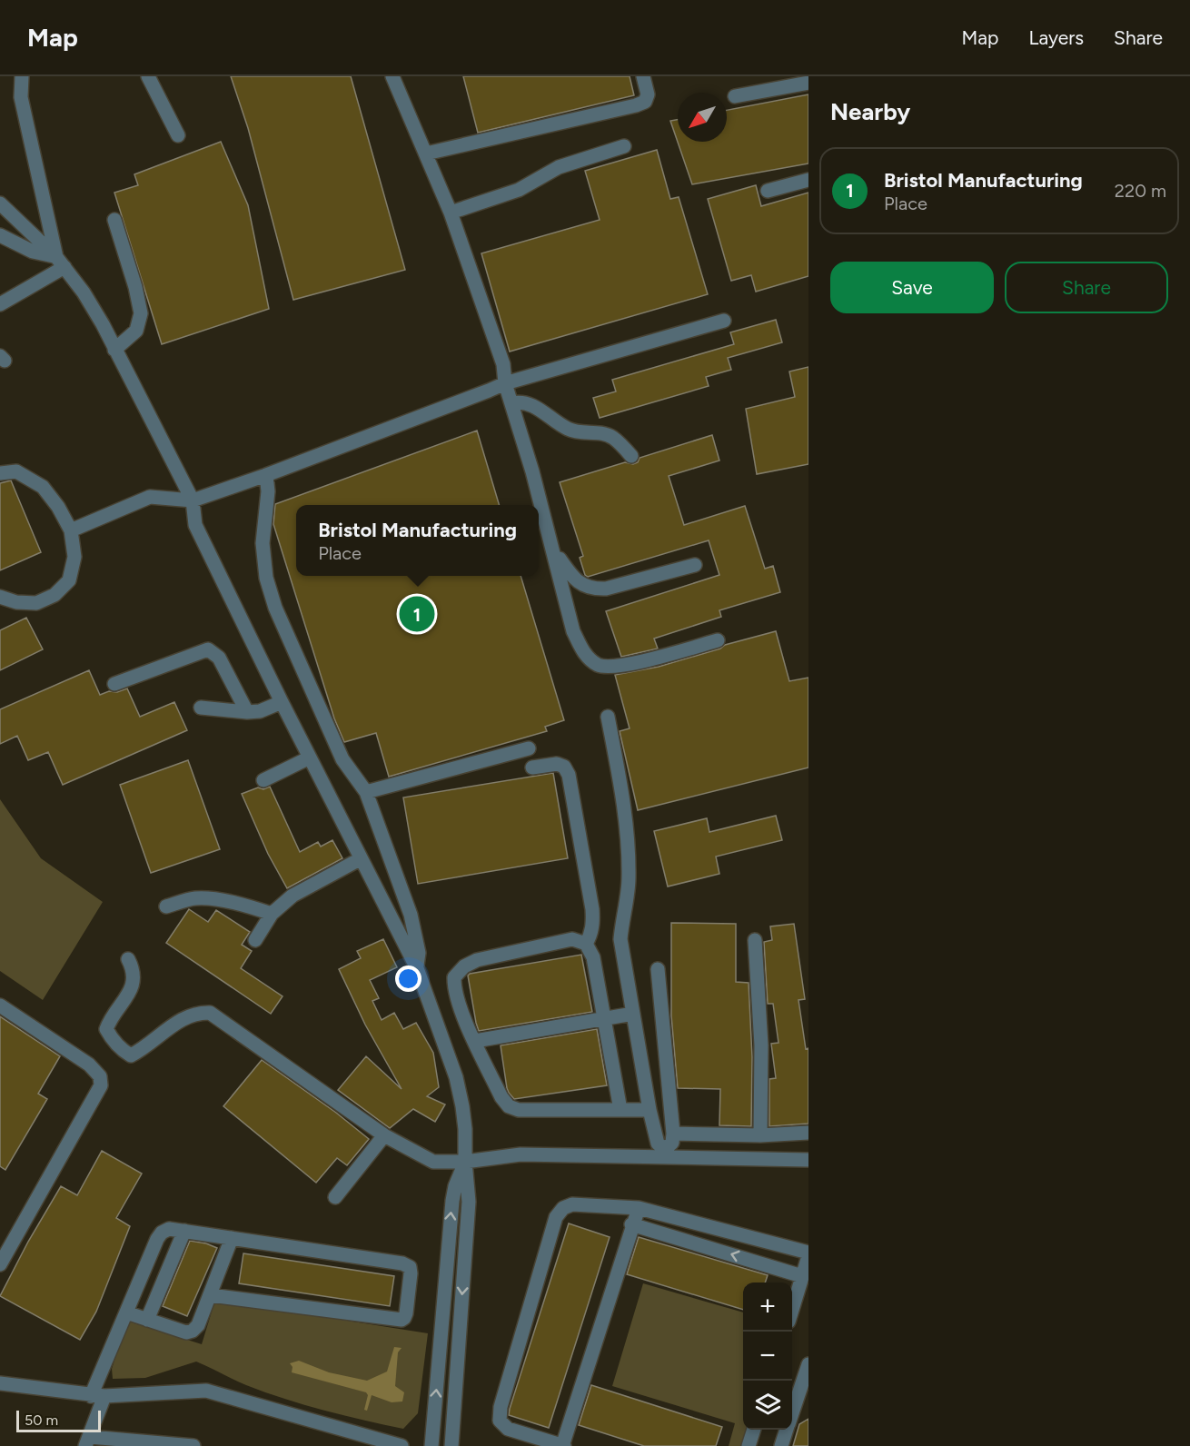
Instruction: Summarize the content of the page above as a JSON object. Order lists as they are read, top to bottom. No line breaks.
{"scale_bar":"50 m","north":"bottom left","page":{"header":"Map","nav":["Map","Layers","Share"],"heading":"Nearby","list":[{"mark":"1","name":"Bristol Manufacturing","note":"Place","value":"220 m"}],"buttons":["Save","Share"],"popup":["Bristol Manufacturing","Place"],"pins":"1","map_buttons":["+","−"],"scale":"50 m"}}
